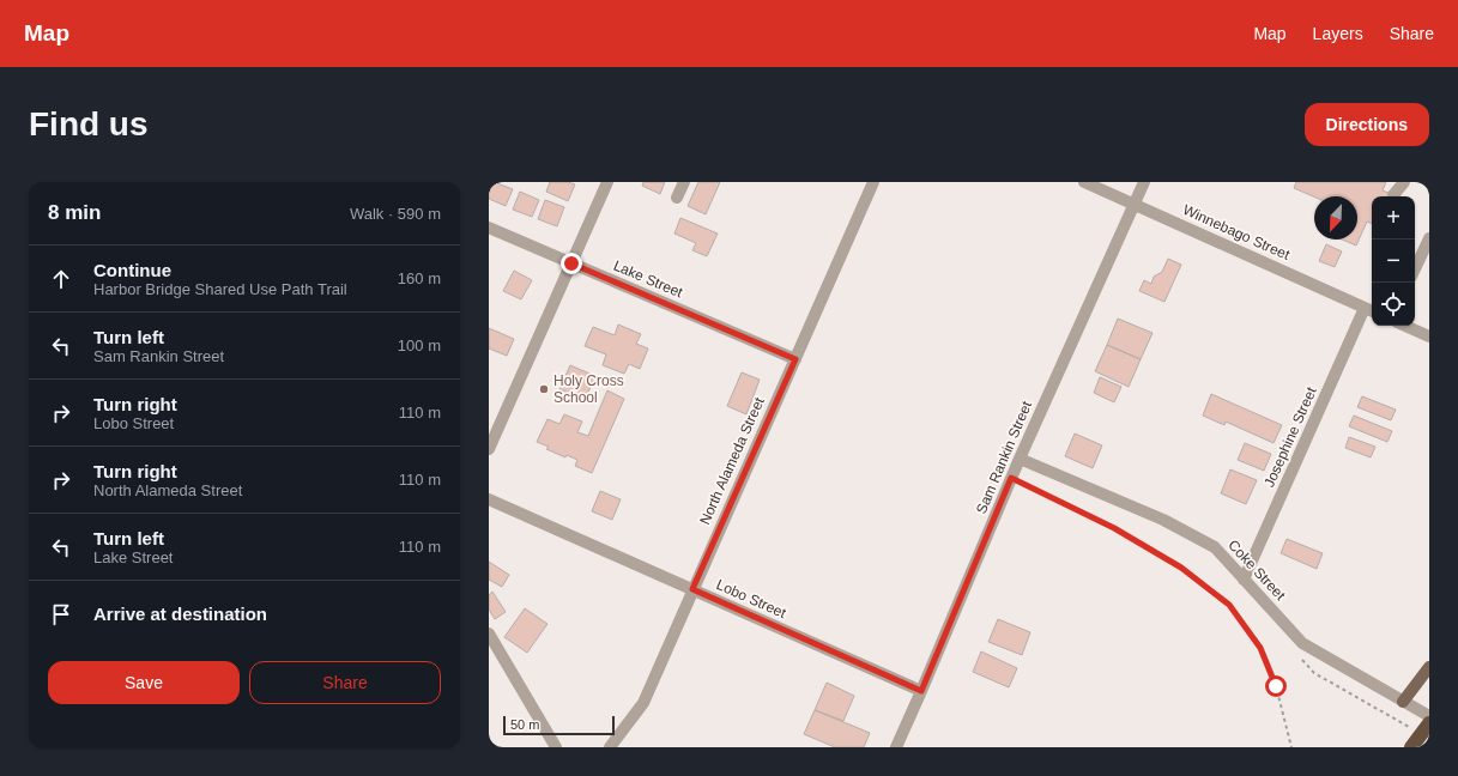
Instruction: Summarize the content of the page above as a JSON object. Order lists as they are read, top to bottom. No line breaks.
{"streets":{"street":["Winnebago Street","Lake Street","Josephine Street","Sam Rankin Street","North Alameda Street","Coke Street","Lobo Street"]},"crossings":[["Winnebago Street","Josephine Street"],["Winnebago Street","Sam Rankin Street"],["Lake Street","North Alameda Street"],["Josephine Street","Coke Street"],["Sam Rankin Street","Coke Street"],["Sam Rankin Street","Lobo Street"],["North Alameda Street","Lobo Street"]],"places":["Holy Cross School"],"scale_bar":"50 m","north":"bottom left","page":{"header":"Map","nav":["Map","Layers","Share"],"buttons":["Directions",["Save","Share"]],"title":"Find us","heading":["8 min","Walk · 590 m"],"map_buttons":["+","−"],"list":[["Continue","Harbor Bridge Shared Use Path Trail","160 m"],["Turn left","Sam Rankin Street","100 m"],["Turn right","Lobo Street","110 m"],["Turn right","North Alameda Street","110 m"],["Turn left","Lake Street","110 m"],"Arrive at destination"],"scale":"50 m"}}
